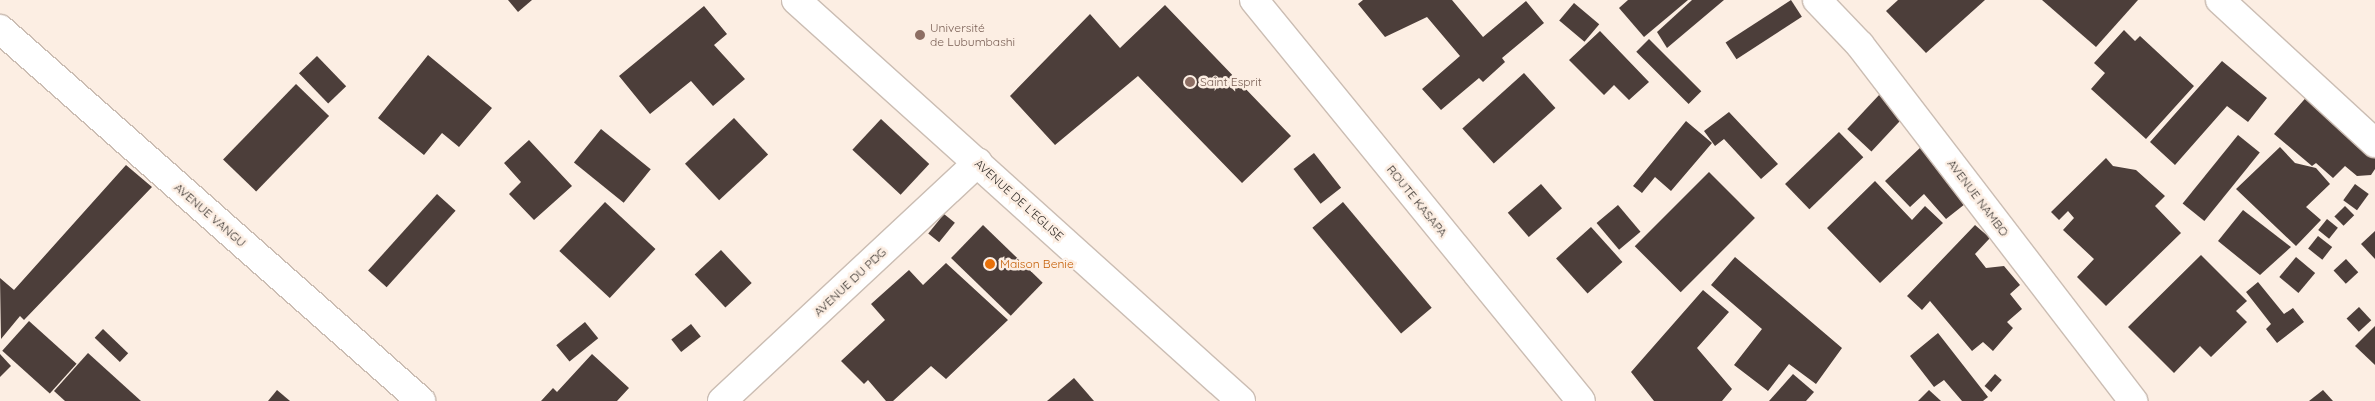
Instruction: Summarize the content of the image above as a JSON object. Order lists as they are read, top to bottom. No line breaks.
{"streets":{"street":["AVENUE NAMBO","AVENUE DE L'EGLISE","ROUTE KASAPA","AVENUE VANGU","AVENUE DU PDG"]},"crossings":[["AVENUE DE L'EGLISE","AVENUE DU PDG"]],"places":["Université de Lubumbashi","Saint Esprit","Maison Benie"]}
